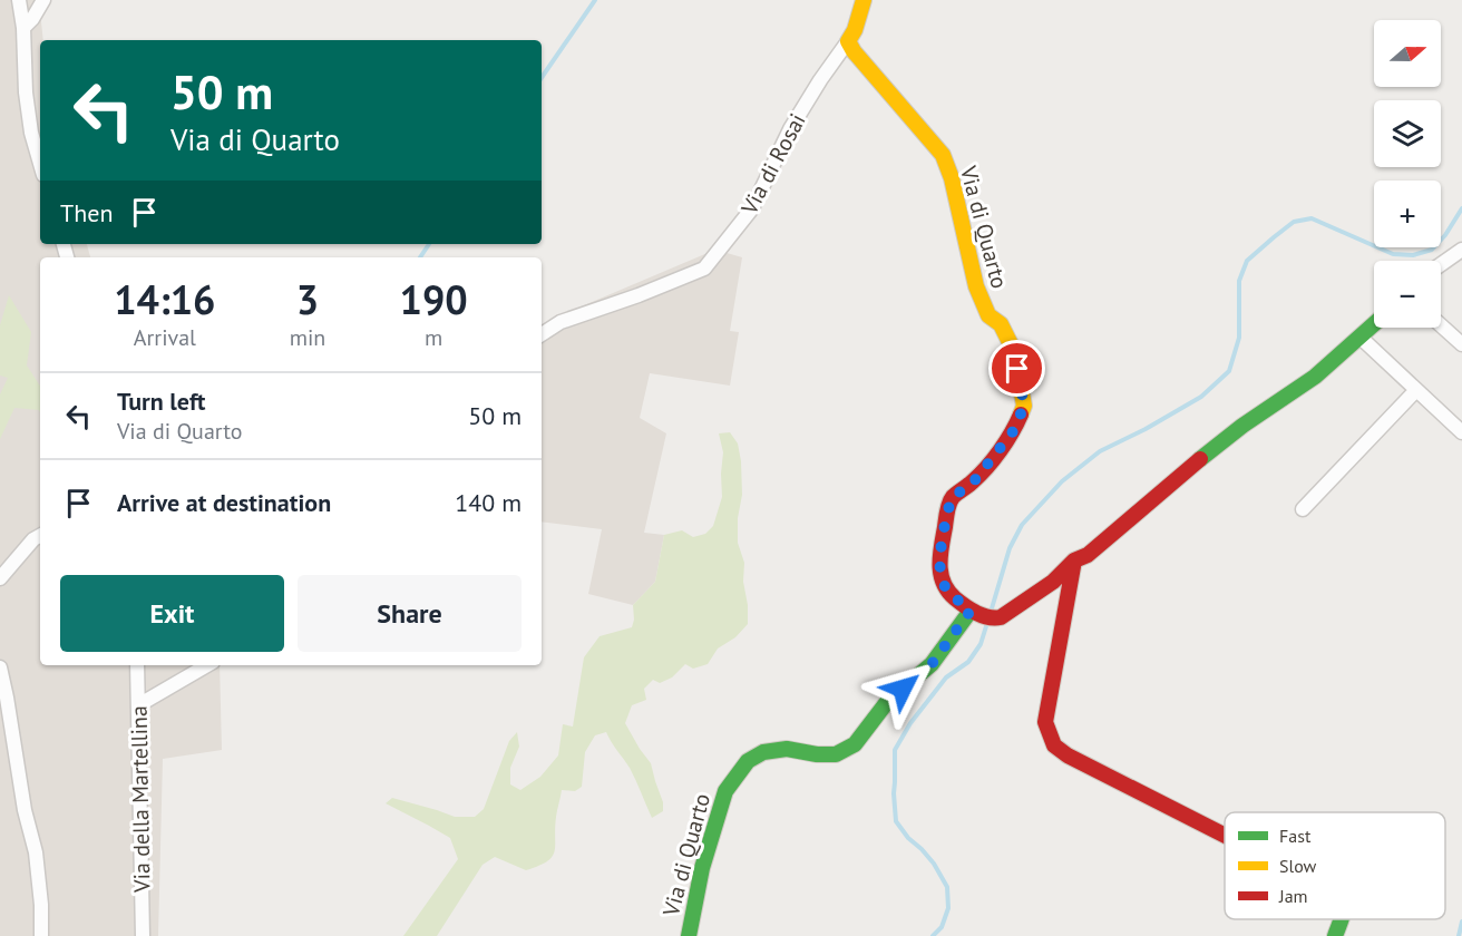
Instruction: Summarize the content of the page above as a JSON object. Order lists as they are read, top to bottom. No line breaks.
{"streets":{"street":["Via di Rosai","Via di Quarto","Via della Martellina"]},"crossings":[["Via di Rosai","Via di Quarto"]],"legend":["Fast","Slow","Jam"],"north":"right","page":{"map_buttons":["+","−"],"turn":["50 m","Via di Quarto"],"then":"Then","eta":["14:16","Arrival","3","min","190","m"],"list":[{"name":"Turn left","note":"Via di Quarto","value":"50 m"},{"name":"Arrive at destination","value":"140 m"}],"buttons":["Exit","Share"]}}
